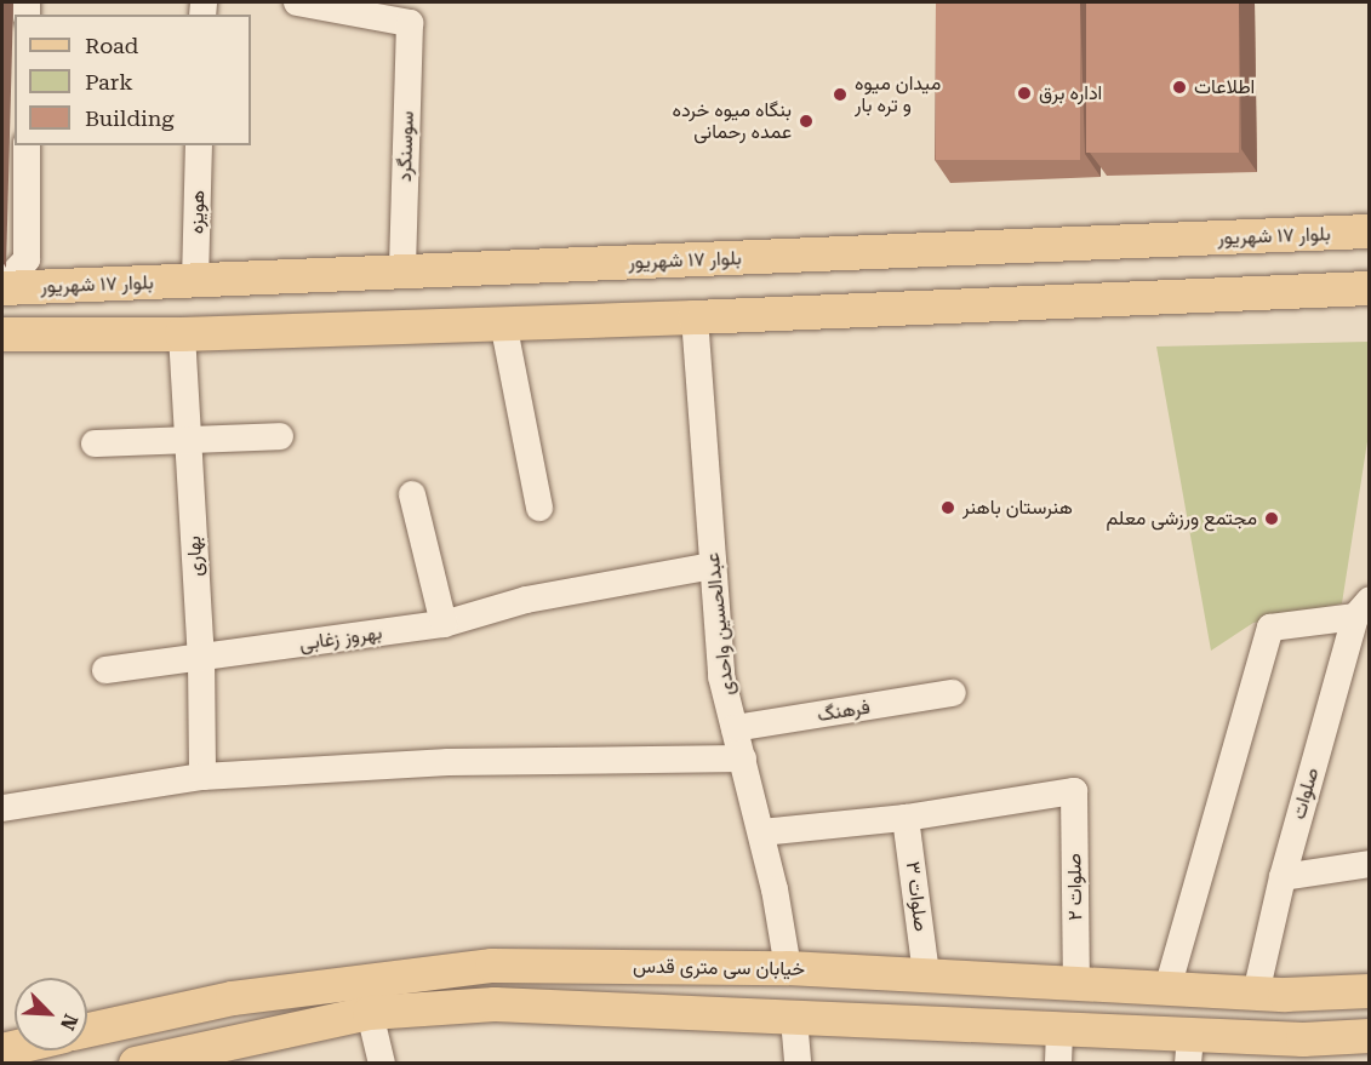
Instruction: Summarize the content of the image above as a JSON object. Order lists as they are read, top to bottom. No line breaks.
{"streets":{"main road":["بلوار ١٧ شهریور","خیابان سی متری قدس"],"street":["سوسنگرد","هویزه","بهاری","عبدالحسین واحدی","بهروز زغابی","فرهنگ","صلوات","صلوات ۲","صلوات ۳"]},"crossings":[["سوسنگرد","بلوار ١٧ شهریور"],["هویزه","بلوار ١٧ شهریور"],["بهاری","بهروز زغابی"],["عبدالحسین واحدی","بهروز زغابی"],["عبدالحسین واحدی","فرهنگ"],["عبدالحسین واحدی","خیابان سی متری قدس"],["صلوات","خیابان سی متری قدس"],["صلوات ۲","صلوات ۳"],["صلوات ۲","خیابان سی متری قدس"],["صلوات ۳","خیابان سی متری قدس"]],"places":["اطلاعات","اداره برق","میدان میوه و تره بار","بنگاه میوه خرده عمده رحمانی","هنرستان باهنر","مجتمع ورزشی معلم"],"legend":["Road","Park","Building"],"north":"bottom right"}
